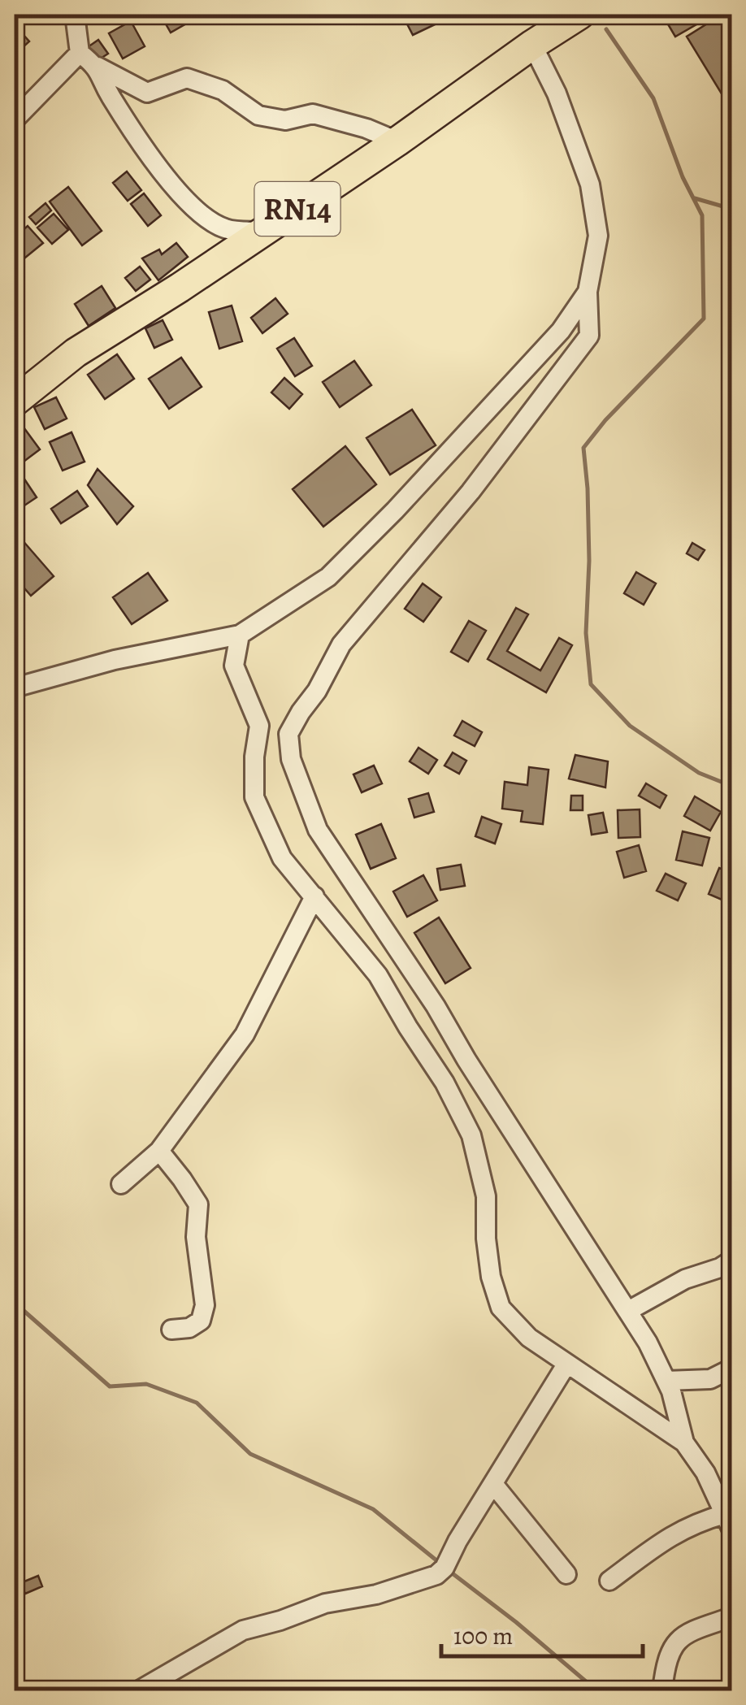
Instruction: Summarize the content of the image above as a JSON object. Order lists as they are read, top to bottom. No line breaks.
{"streets":{"highway":["RN14"]},"scale_bar":"100 m"}
